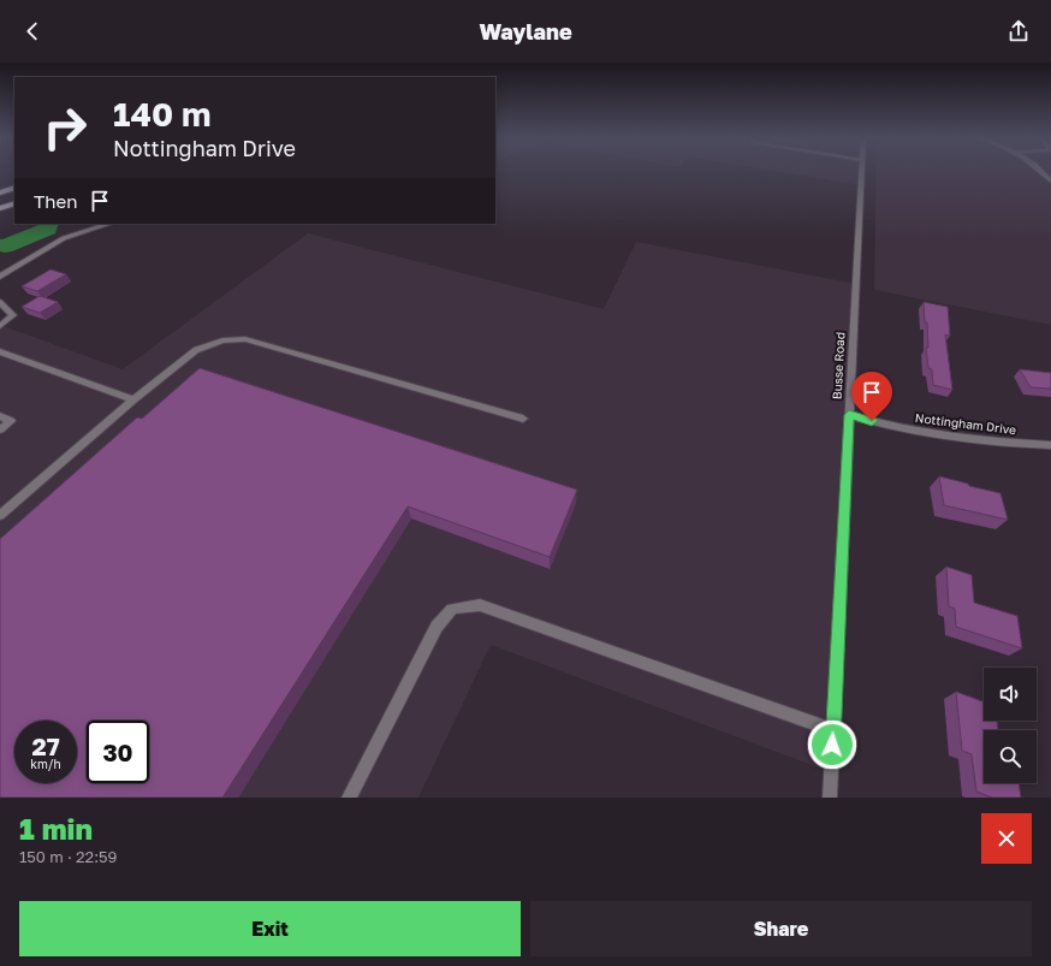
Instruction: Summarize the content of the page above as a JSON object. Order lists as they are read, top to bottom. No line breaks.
{"streets":{"street":["Busse Road","Nottingham Drive"]},"crossings":[["Busse Road","Nottingham Drive"]],"page":{"header":"Waylane","turn":["140 m","Nottingham Drive"],"then":"Then","speed":"27 km/h","limit":"30","heading":["1 min","150 m · 22:59"],"buttons":["Exit","Share"]}}
